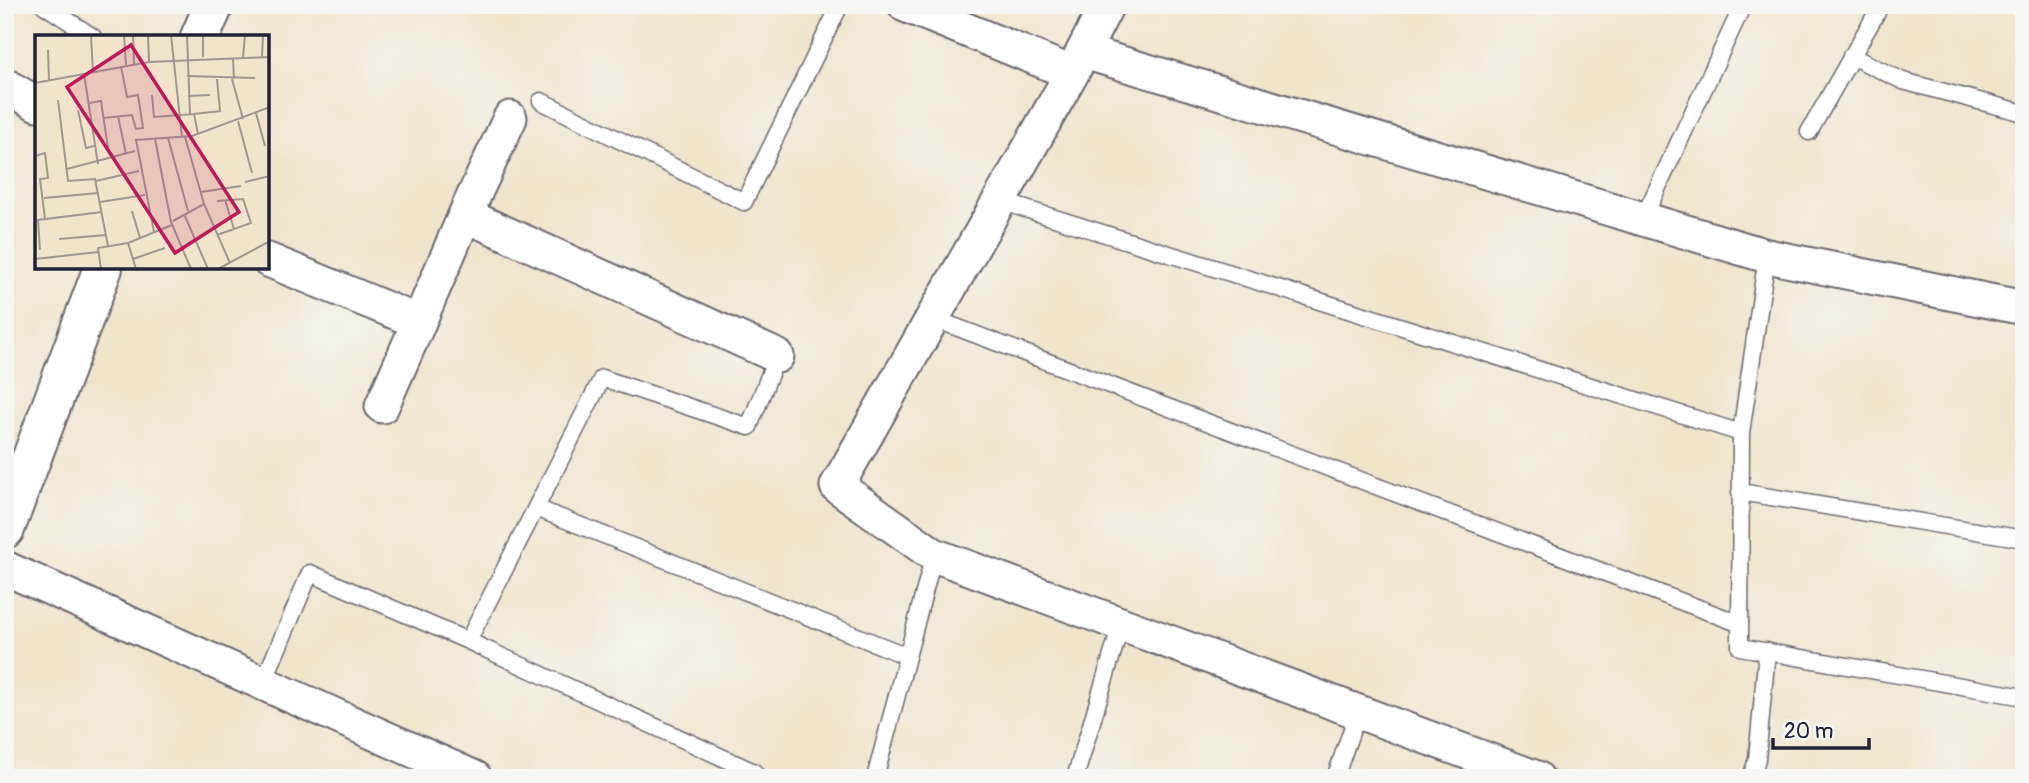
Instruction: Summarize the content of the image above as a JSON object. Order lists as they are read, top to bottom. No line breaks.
{"scale_bar":"20 m"}
